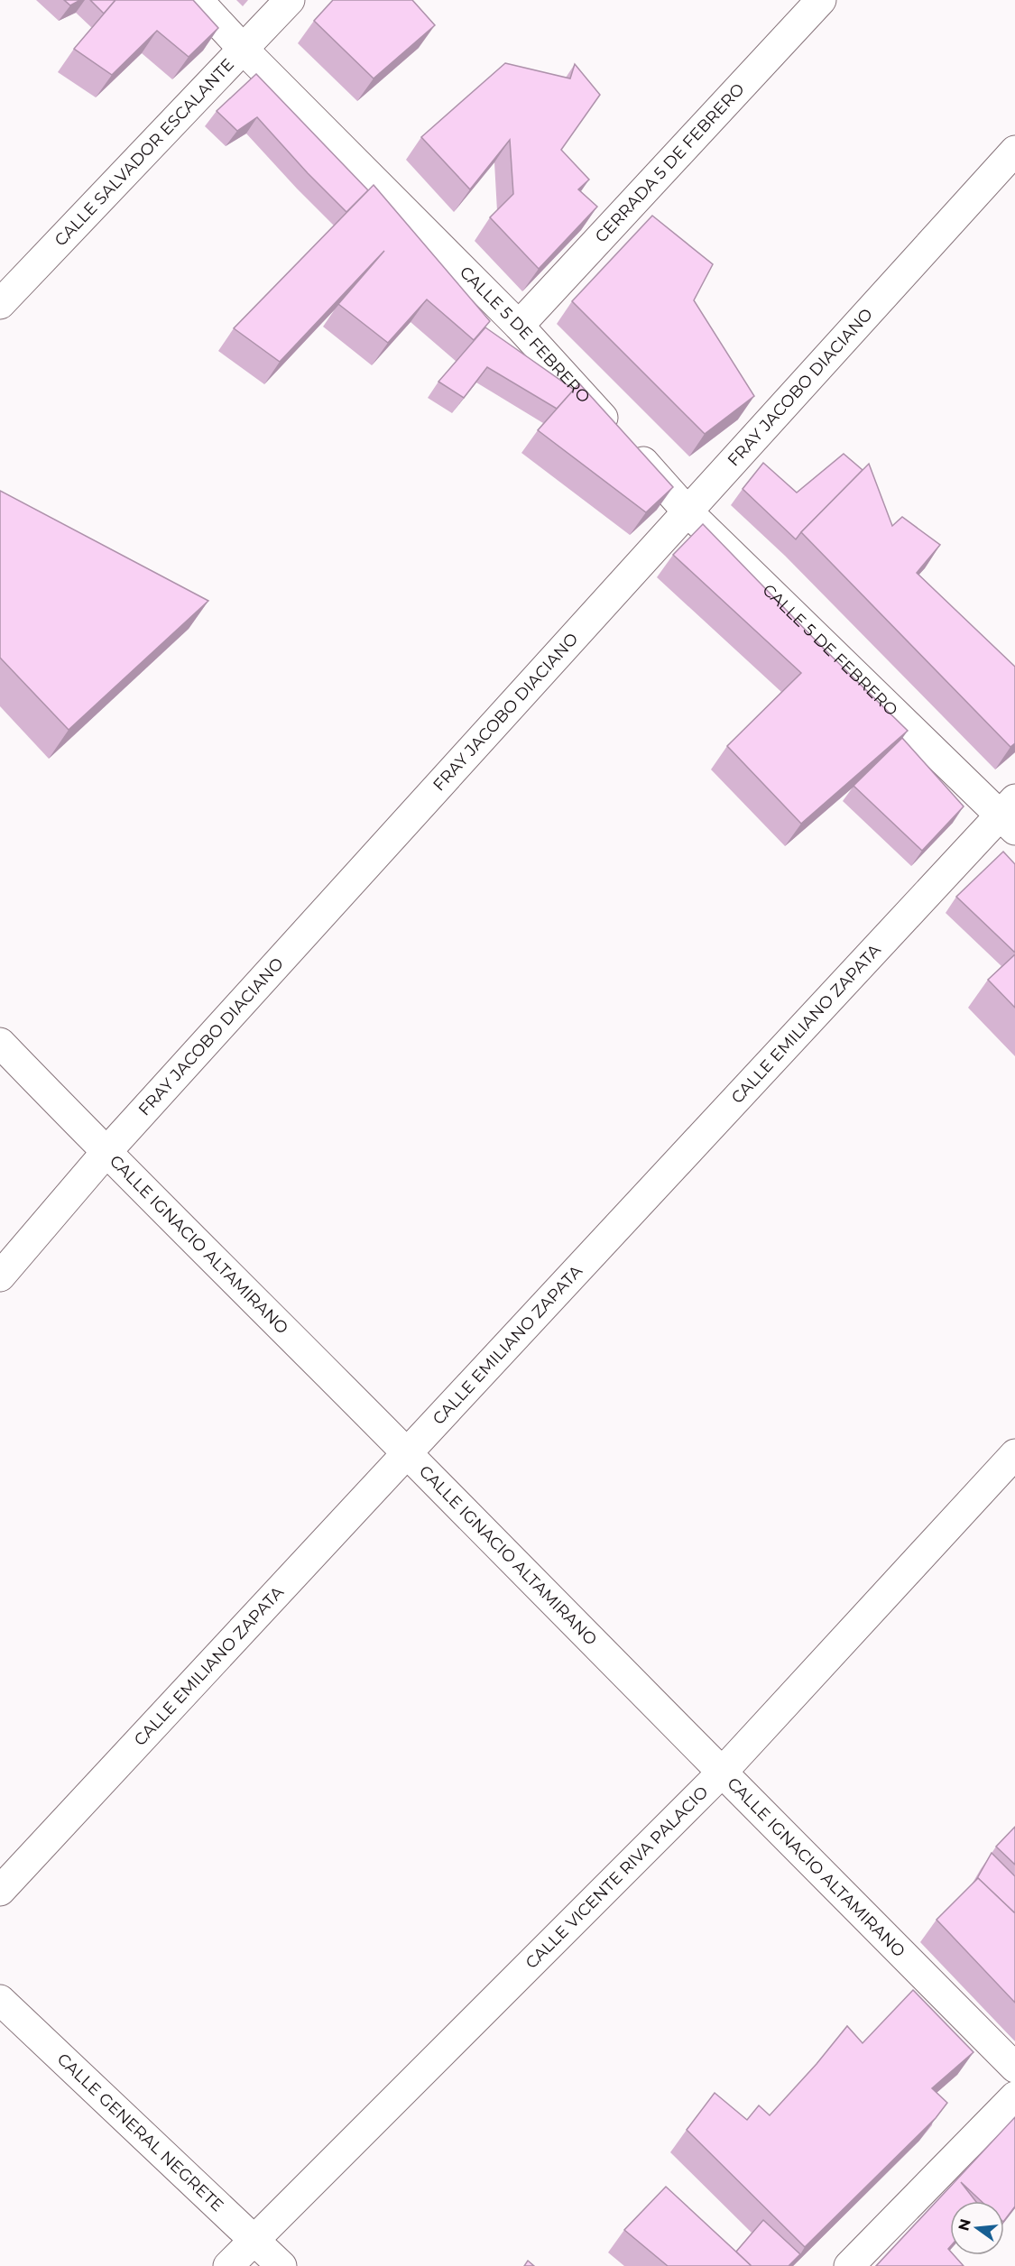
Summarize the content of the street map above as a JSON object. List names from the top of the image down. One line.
{"streets":{"street":["CALLE SALVADOR ESCALANTE","CERRADA 5 DE FEBRERO","CALLE 5 DE FEBRERO","FRAY JACOBO DIACIANO","CALLE EMILIANO ZAPATA","CALLE IGNACIO ALTAMIRANO","CALLE VICENTE RIVA PALACIO","CALLE GENERAL NEGRETE"]},"crossings":[["CALLE SALVADOR ESCALANTE","CALLE 5 DE FEBRERO"],["CERRADA 5 DE FEBRERO","CALLE 5 DE FEBRERO"],["CALLE 5 DE FEBRERO","FRAY JACOBO DIACIANO"],["CALLE 5 DE FEBRERO","CALLE EMILIANO ZAPATA"],["FRAY JACOBO DIACIANO","CALLE IGNACIO ALTAMIRANO"],["CALLE EMILIANO ZAPATA","CALLE IGNACIO ALTAMIRANO"],["CALLE IGNACIO ALTAMIRANO","CALLE VICENTE RIVA PALACIO"],["CALLE VICENTE RIVA PALACIO","CALLE GENERAL NEGRETE"]],"north":"left"}
